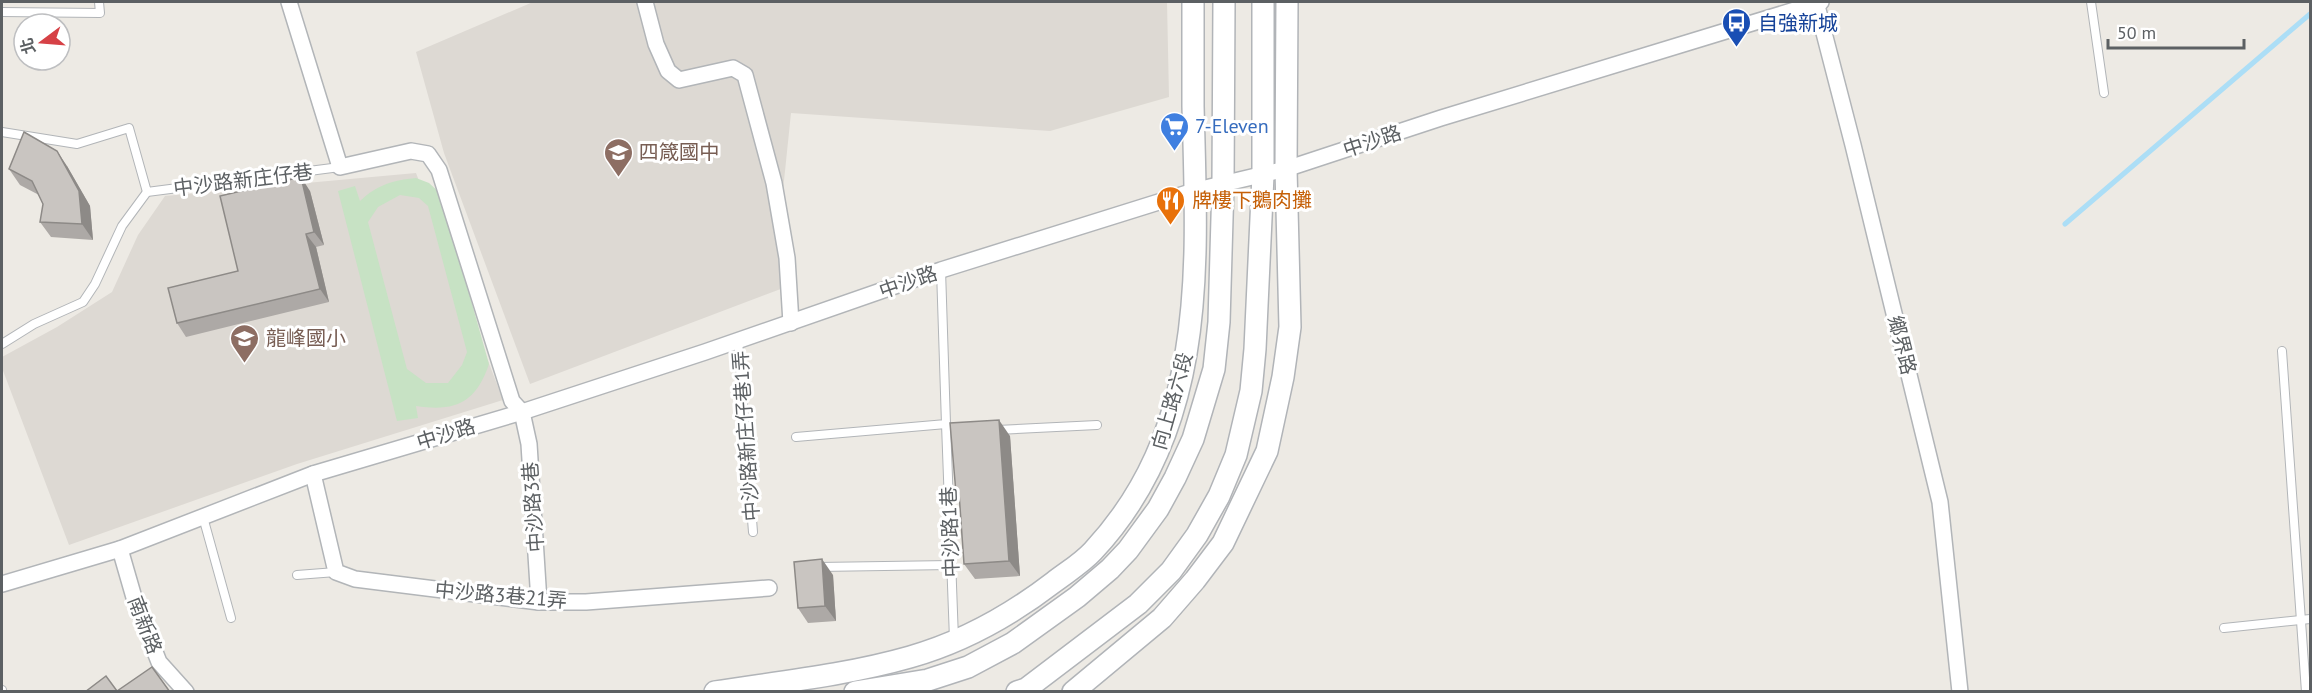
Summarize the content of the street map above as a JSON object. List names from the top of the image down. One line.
{"streets":{"main road":["向上路六段"],"street":["中沙路","鄉界路","中沙路3巷","中沙路3巷21弄","南新路"],"lane":["中沙路新庄仔巷","中沙路新庄仔巷1弄","中沙路1巷"]},"crossings":[["中沙路","鄉界路"],["中沙路","向上路六段"],["中沙路","中沙路新庄仔巷1弄"],["中沙路","中沙路3巷"],["中沙路","中沙路1巷"],["中沙路","南新路"],["中沙路新庄仔巷","中沙路3巷"],["向上路六段","中沙路1巷"],["中沙路3巷","中沙路3巷21弄"]],"places":{"bus stop":["自強新城"],"supermarket":["7-Eleven"],"school or university":["四箴國中","龍峰國小"],"restaurant":["牌樓下鵝肉攤"]},"scale_bar":"50 m","north":"left"}
